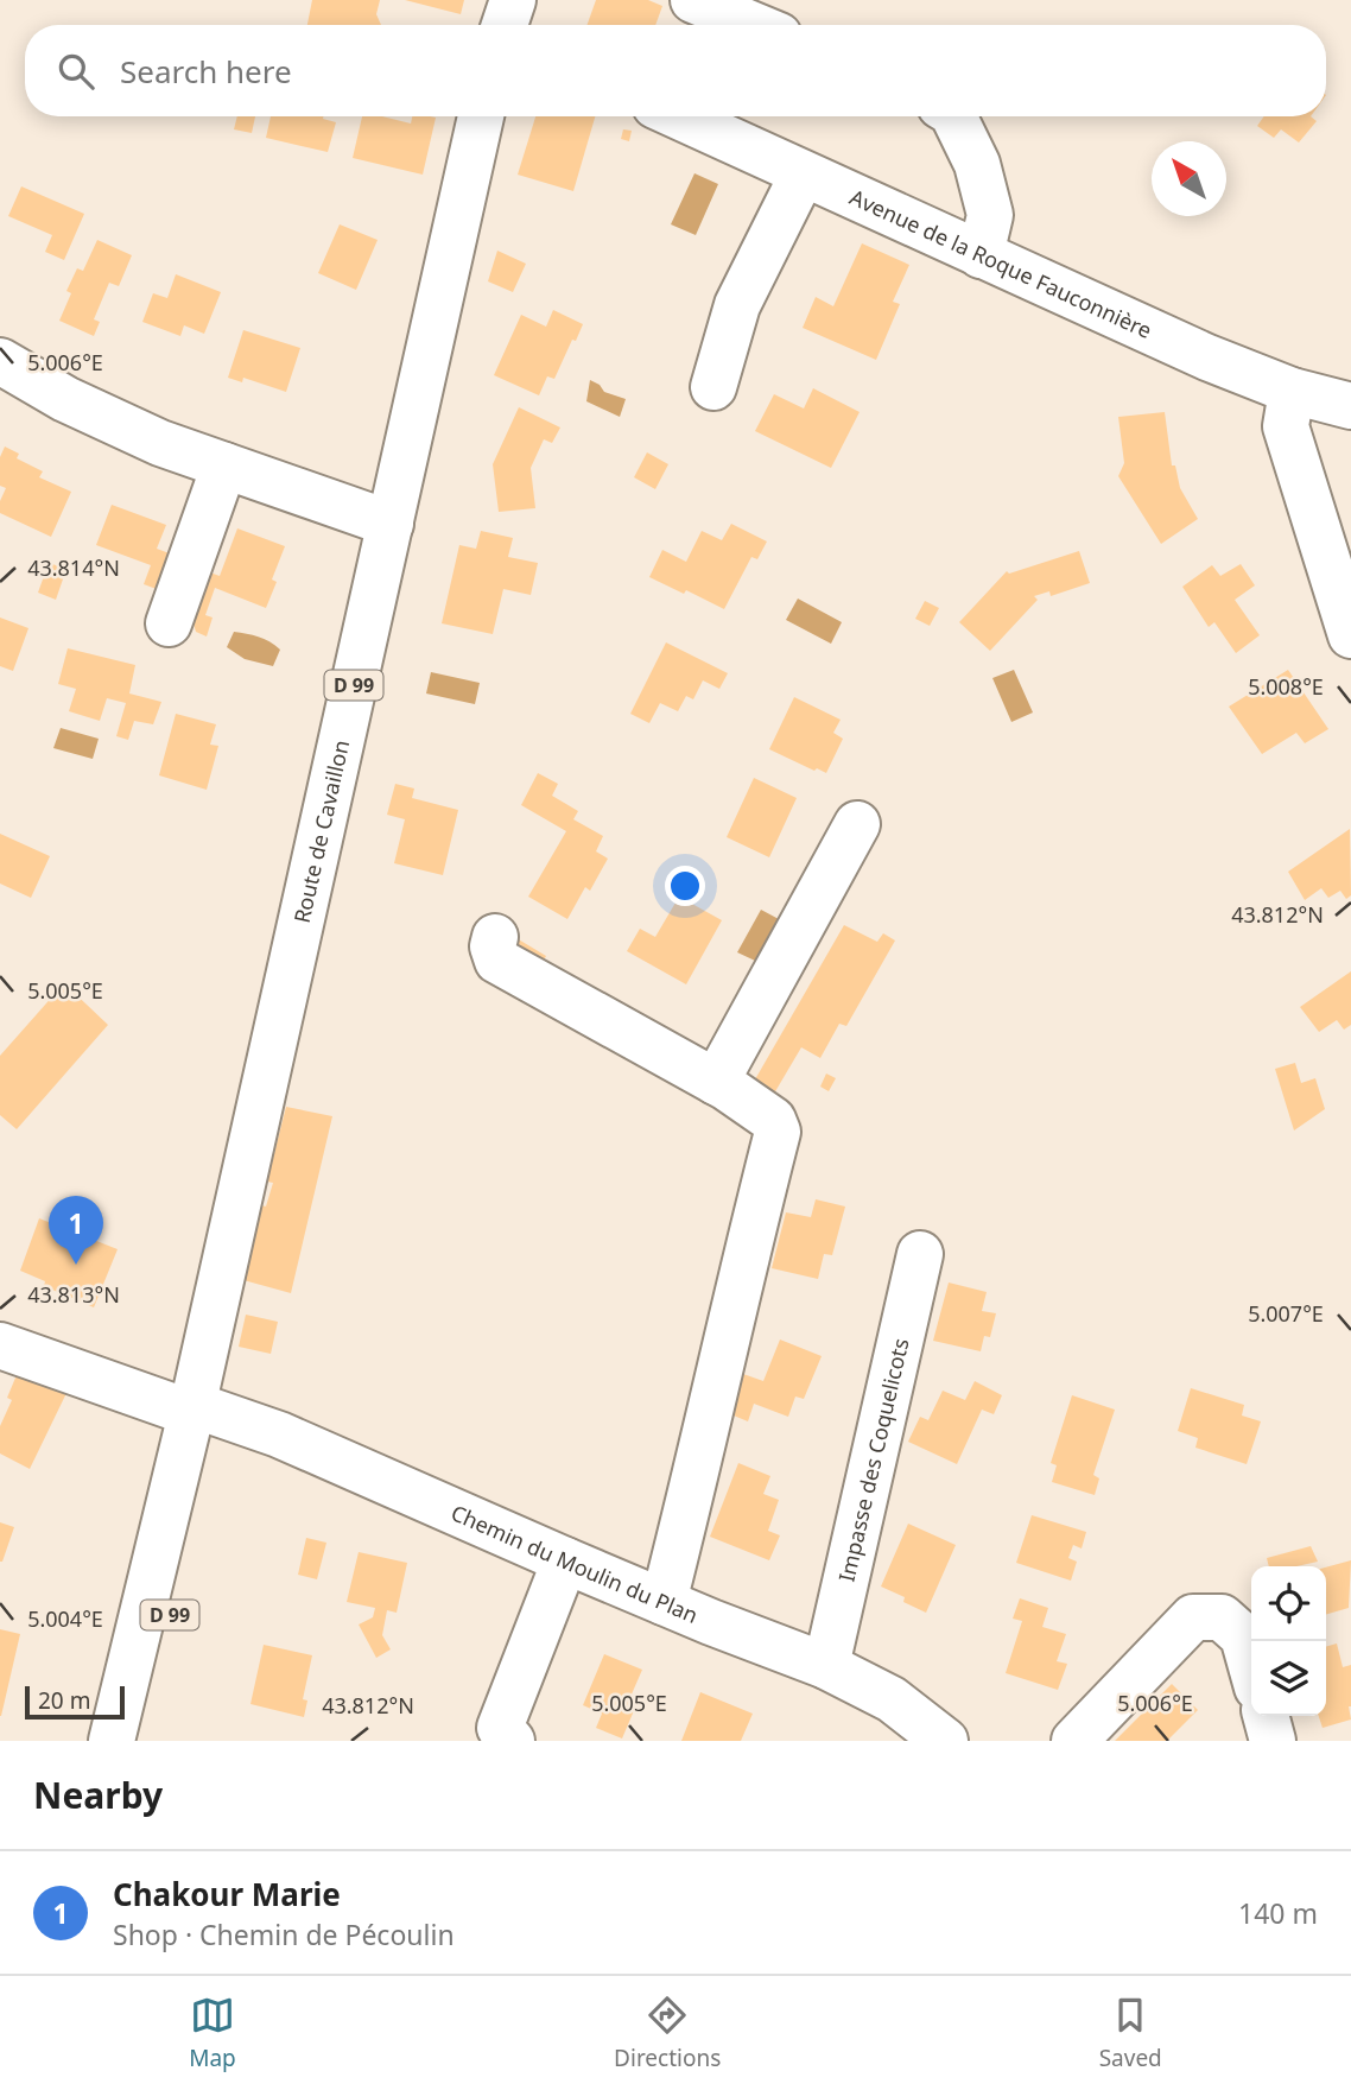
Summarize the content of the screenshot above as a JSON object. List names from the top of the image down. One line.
{"streets":{"street":["Avenue de la Roque Fauconnière","D 99","Route de Cavaillon","Impasse des Coquelicots","Chemin du Moulin du Plan"]},"crossings":[["Route de Cavaillon","Chemin du Moulin du Plan"],["Impasse des Coquelicots","Chemin du Moulin du Plan"]],"scale_bar":"20 m","north":"top left","page":{"search":"Search here","pins":"1","scale":"20 m","heading":"Nearby","list":[{"mark":"1","name":"Chakour Marie","note":"Shop · Chemin de Pécoulin","value":"140 m"}],"nav":["Map","Directions","Saved"]},"coordinates":["5.006°E","43.814°N","5.008°E","43.812°N","5.005°E","43.813°N","5.007°E","5.004°E"]}
